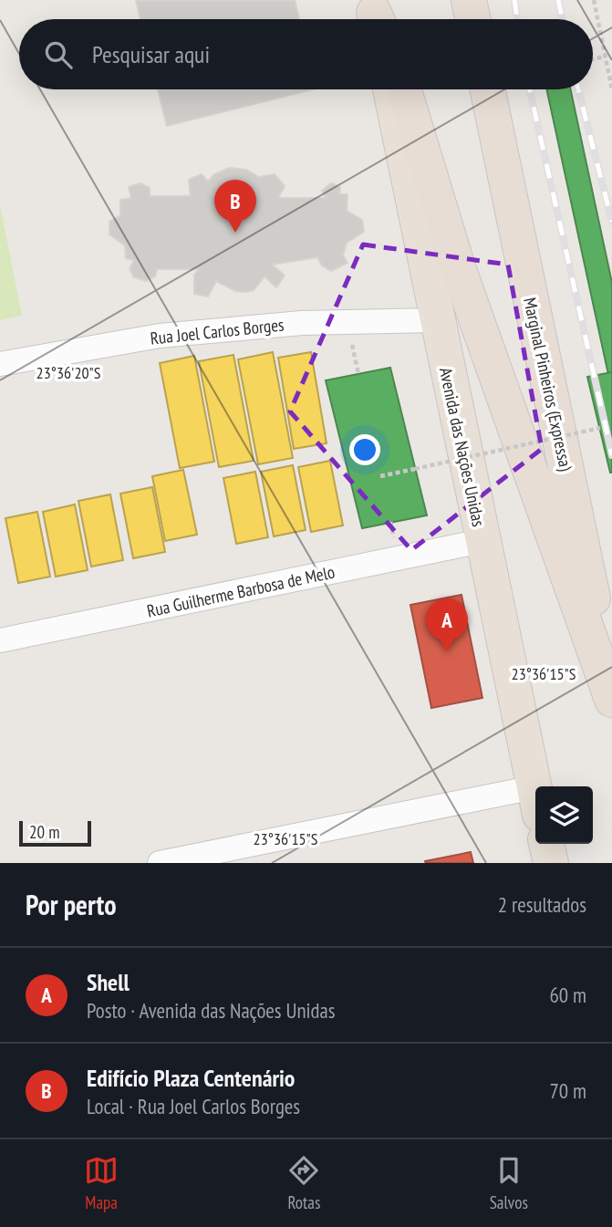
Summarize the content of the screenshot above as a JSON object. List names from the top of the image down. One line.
{"streets":{"highway":["Marginal Pinheiros (Expressa)","Avenida das Nações Unidas"],"street":["Rua Joel Carlos Borges","Rua Guilherme Barbosa de Melo"]},"crossings":[["Rua Joel Carlos Borges","Avenida das Nações Unidas"],["Avenida das Nações Unidas","Rua Guilherme Barbosa de Melo"]],"scale_bar":"20 m","page":{"search":"Pesquisar aqui","pins":["B","A"],"scale":"20 m","heading":["Por perto","2 resultados"],"list":[{"mark":"A","name":"Shell","note":"Posto · Avenida das Nações Unidas","value":"60 m"},{"mark":"B","name":"Edifício Plaza Centenário","note":"Local · Rua Joel Carlos Borges","value":"70 m"}],"nav":["Mapa","Rotas","Salvos"]},"coordinates":["23°36'20\"S","23°36'15\"S"]}
